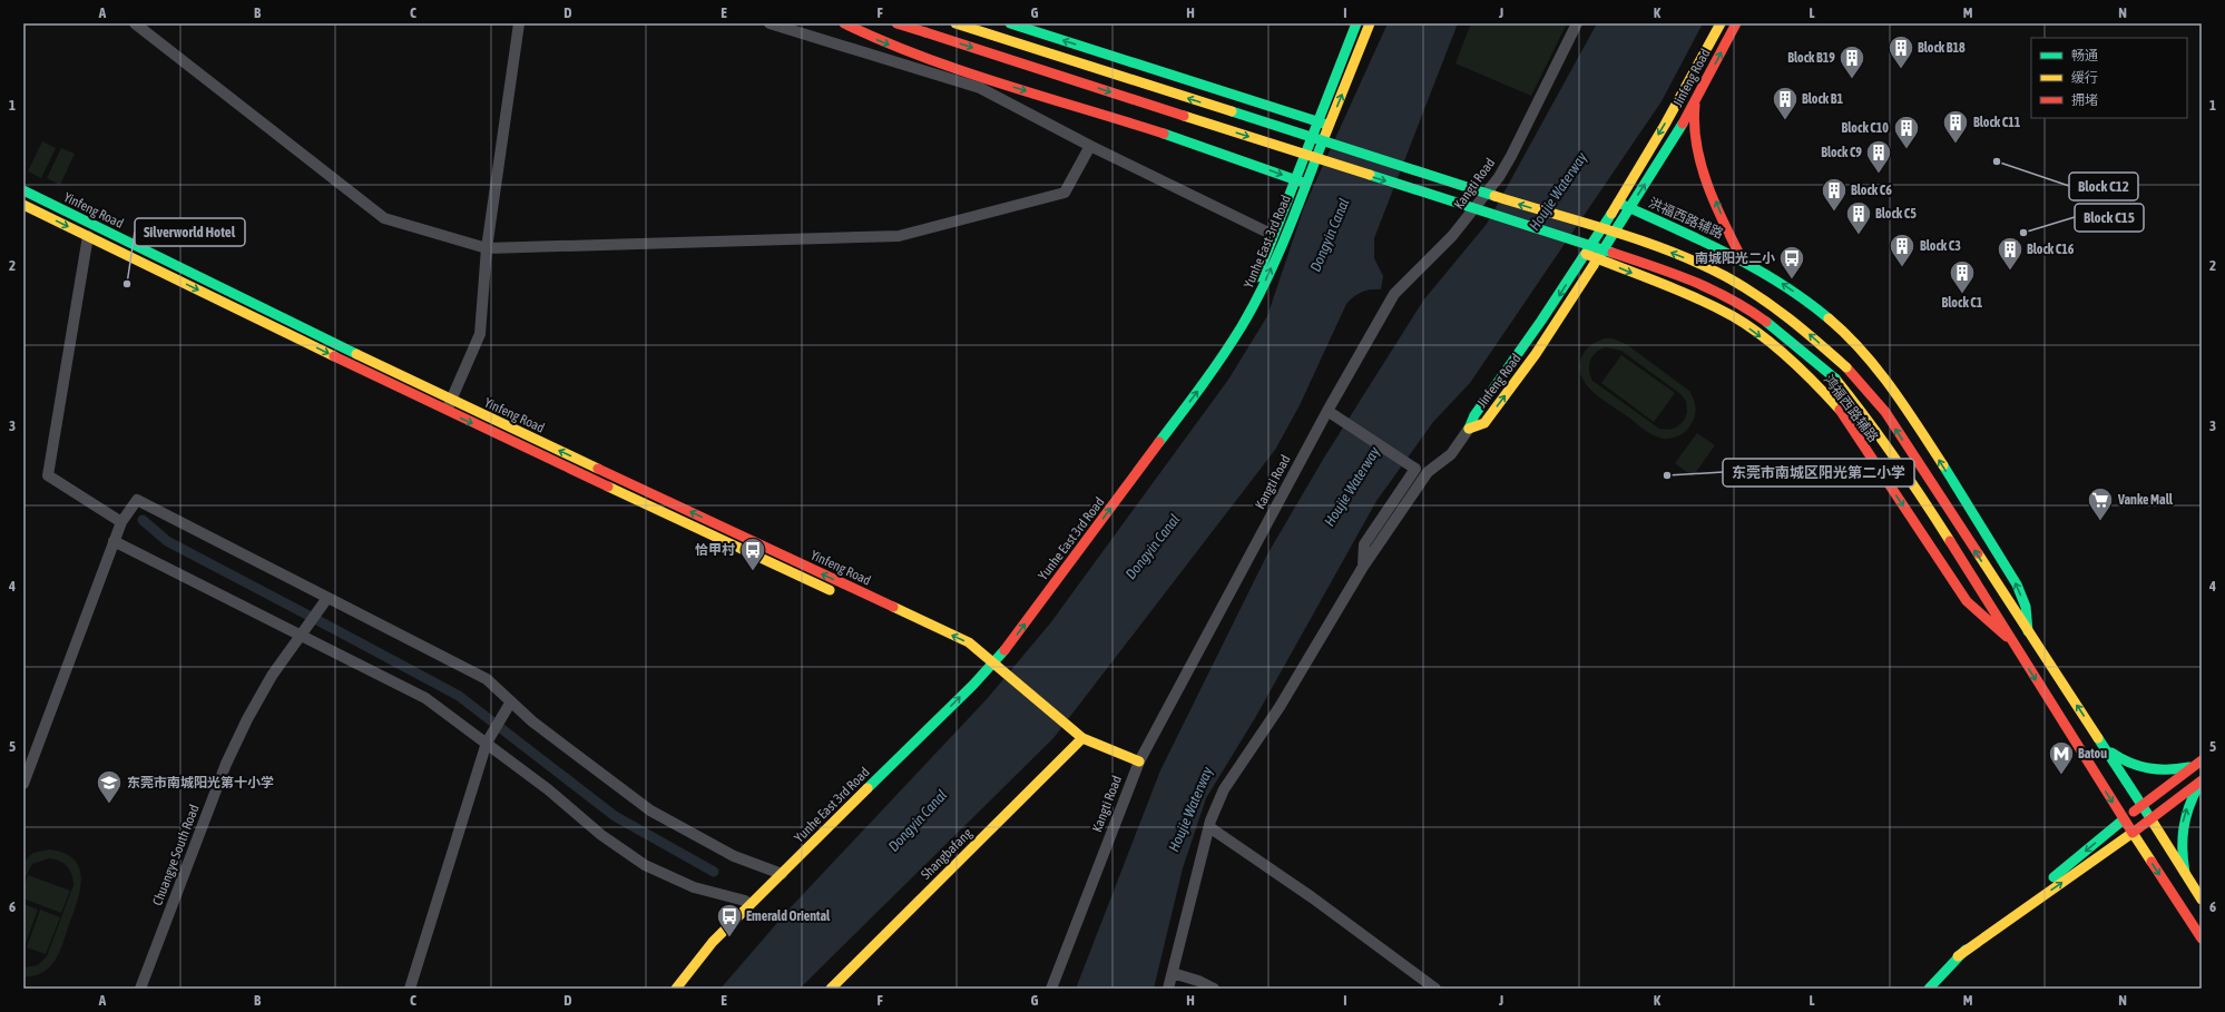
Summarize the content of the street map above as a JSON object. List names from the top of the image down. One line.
{"streets":{"street":["Jinfeng Road","Kangti Road","Yinfeng Road","洪福西路辅路","Yunhe East 3rd Road","鸿福西路辅路","Shangbafang","Chuangye South Road"]},"crossings":[["Jinfeng Road","洪福西路辅路"],["Jinfeng Road","鸿福西路辅路"],["Yinfeng Road","Yunhe East 3rd Road"]],"water":["Houjie Waterway","Dongyin Canal"],"places":{"building":["Block B18","Block B19","Block B1","Block C11","Block C10","Block C9","Block C6","Block C5","Block C3","Block C16","Block C1"],"other":["Block C12","Block C15","Silverworld Hotel","东莞市南城区阳光第二小学"],"bus stop":["南城阳光二小","恰甲村","Emerald Oriental"],"supermarket":["Vanke Mall"],"metro station":["Batou"],"school or university":["东莞市南城阳光第十小学"]},"legend":["畅通","缓行","拥堵"],"grid":{"columns":["A","B","C","D","E","F","G","H","I","J","K","L","M","N"],"rows":["1","2","3","4","5","6"]}}
